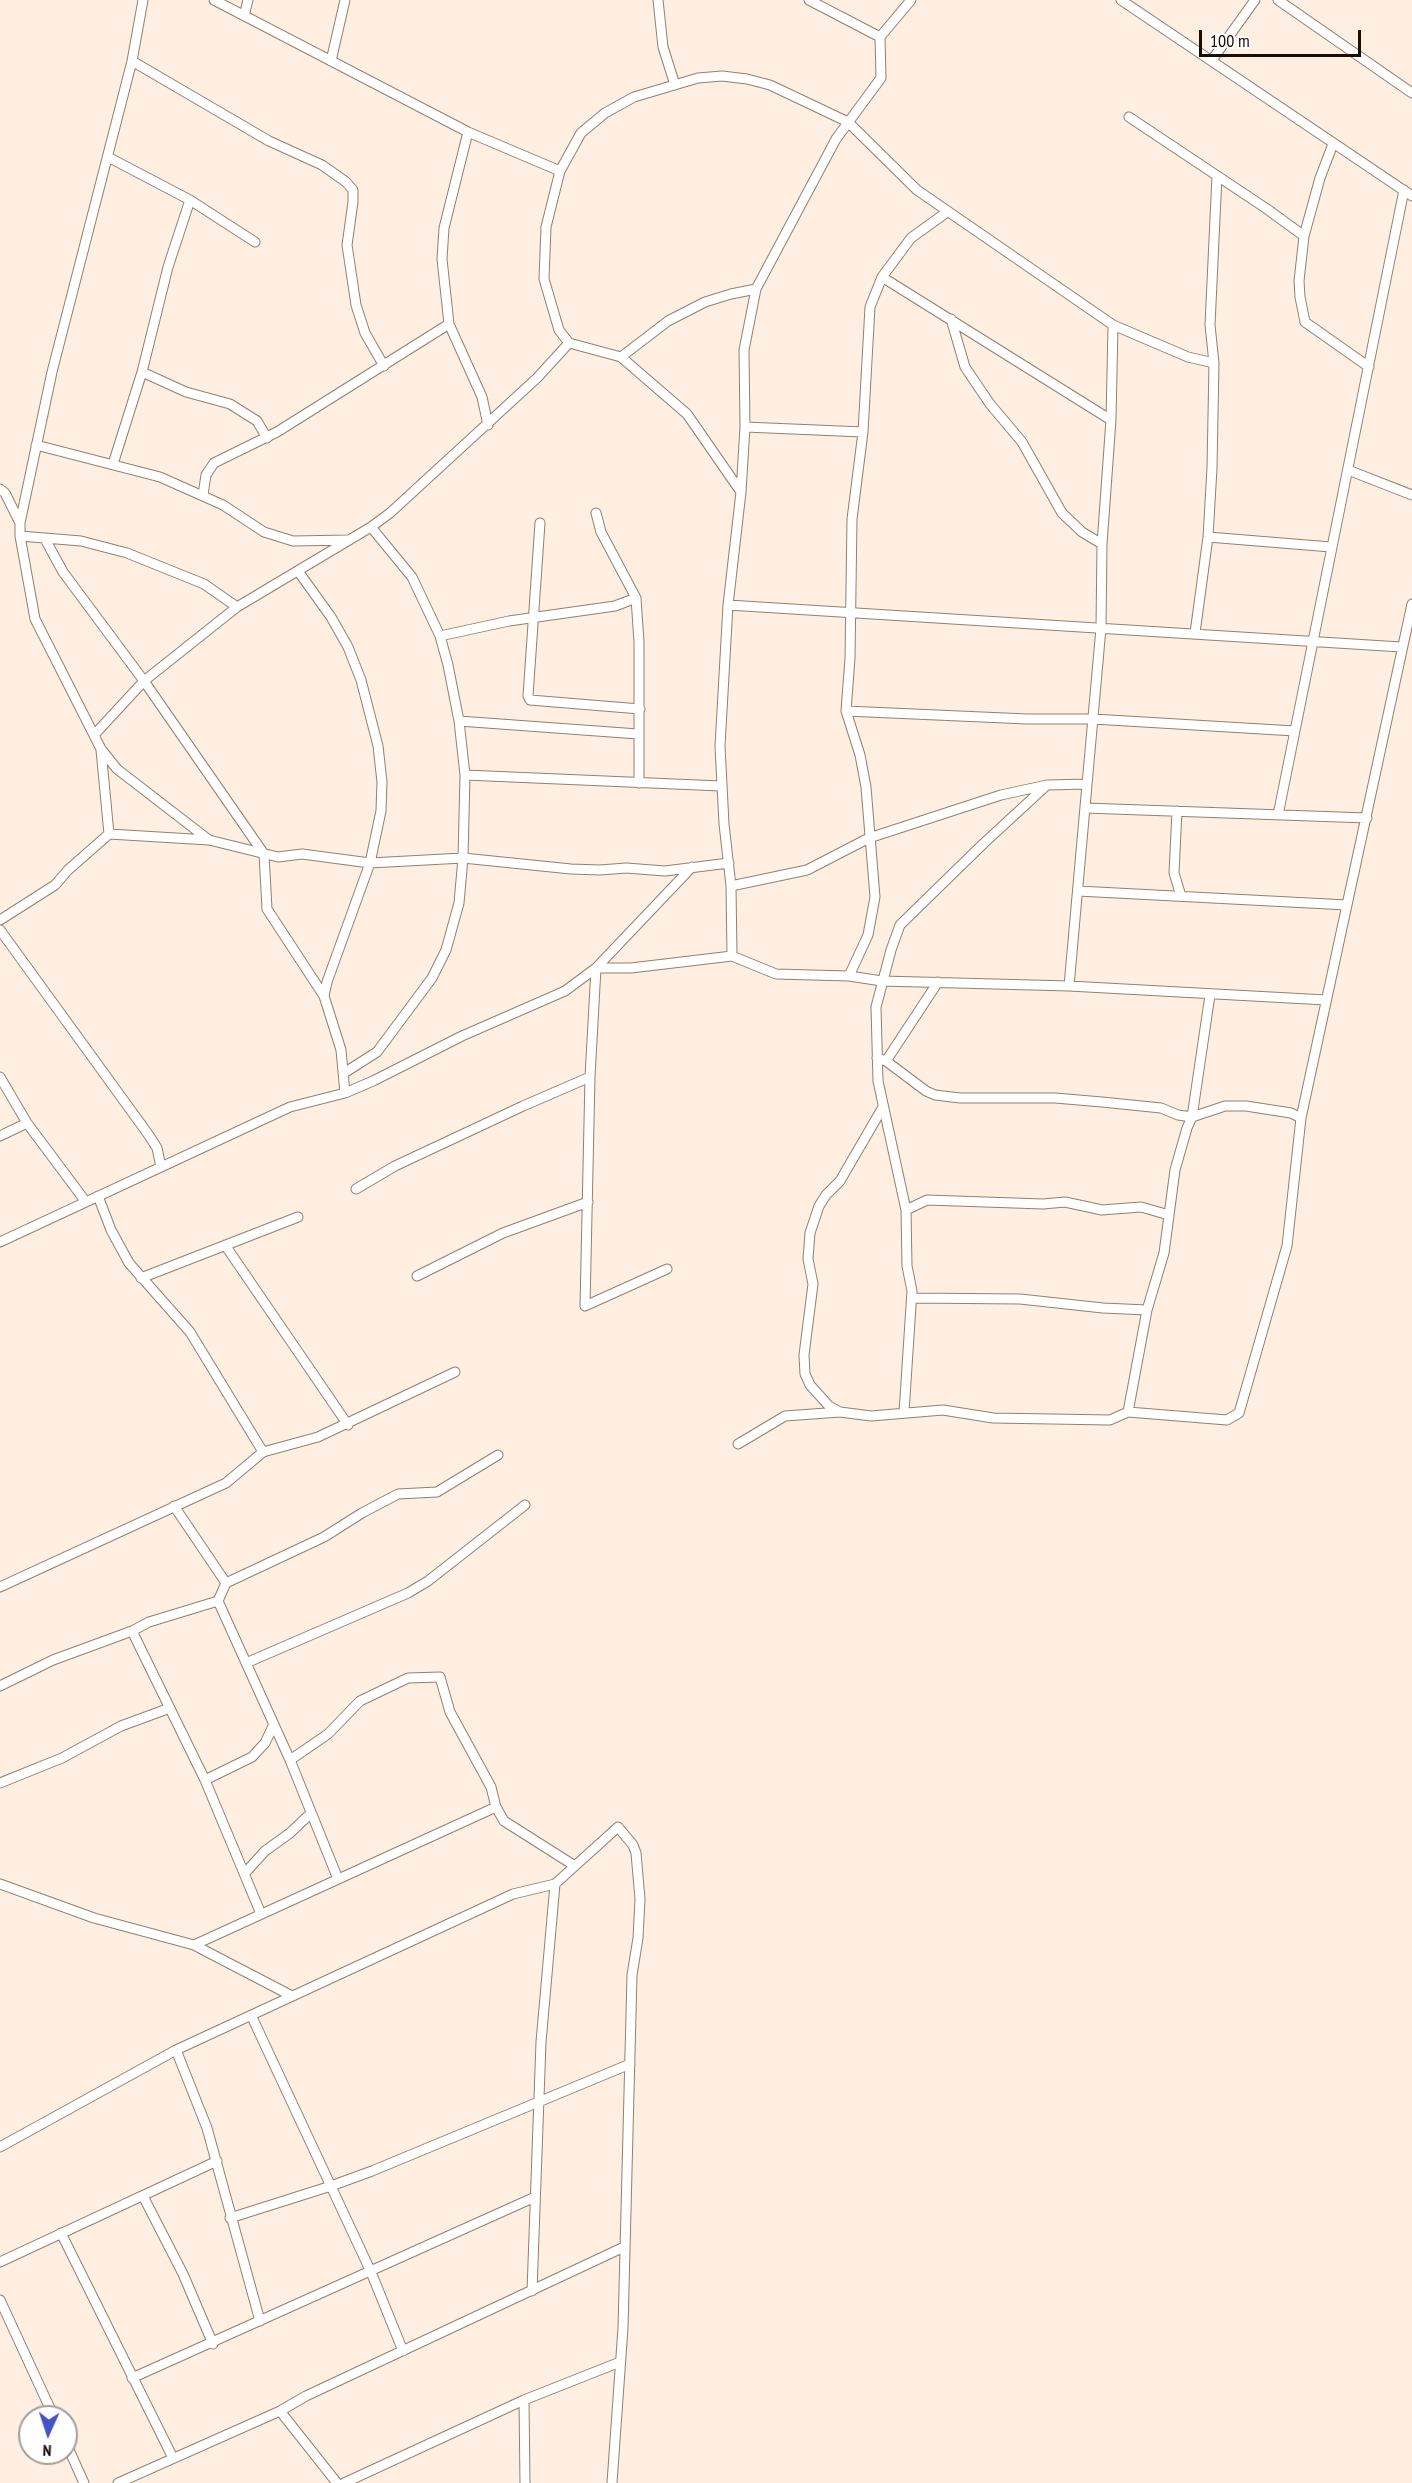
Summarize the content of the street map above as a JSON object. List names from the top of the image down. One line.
{"scale_bar":"100 m","north":"bottom"}
